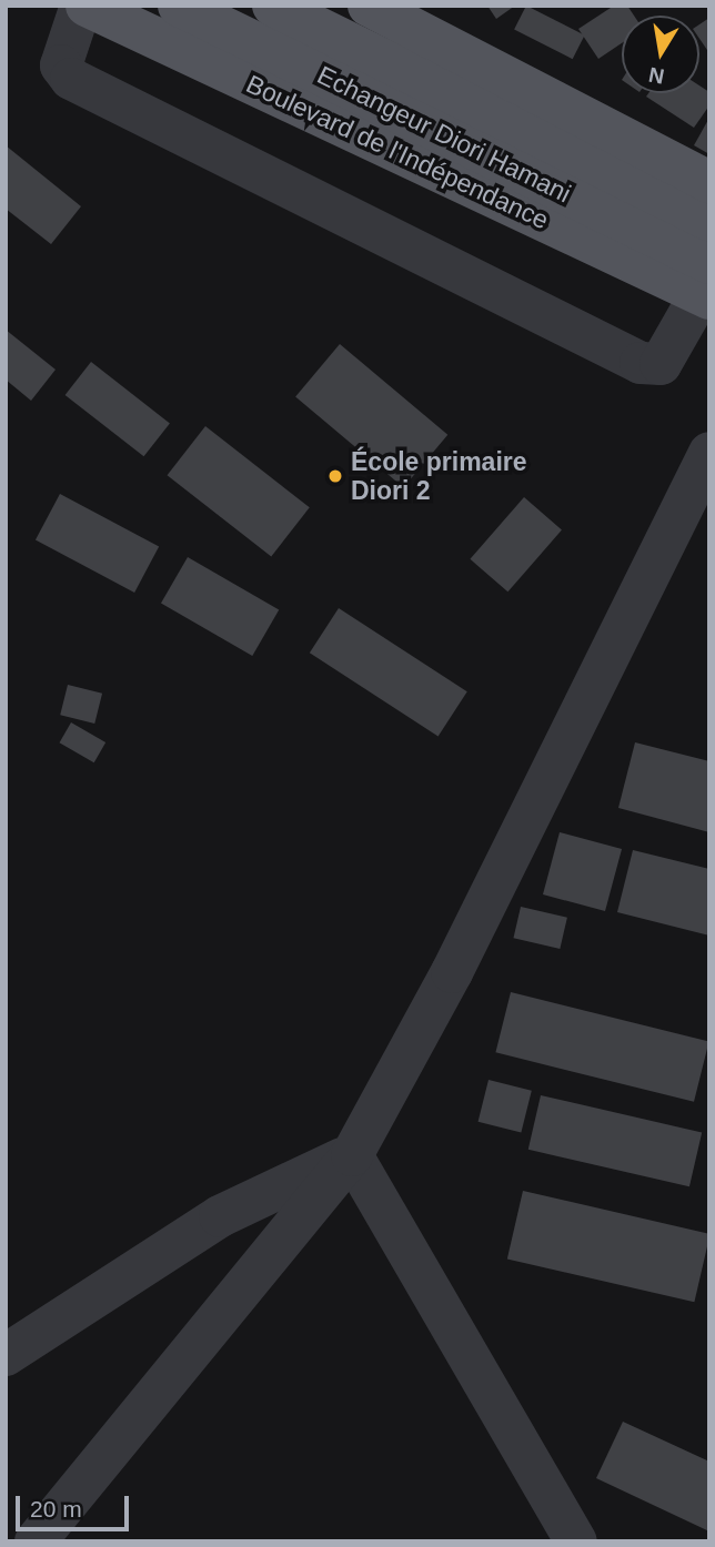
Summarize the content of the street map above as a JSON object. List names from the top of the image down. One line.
{"streets":{"main road":["Echangeur Diori Hamani","Boulevard de l'Indépendance"]},"crossings":[["Echangeur Diori Hamani","Boulevard de l'Indépendance"]],"places":["École primaire Diori 2"],"scale_bar":"20 m","north":"bottom"}
